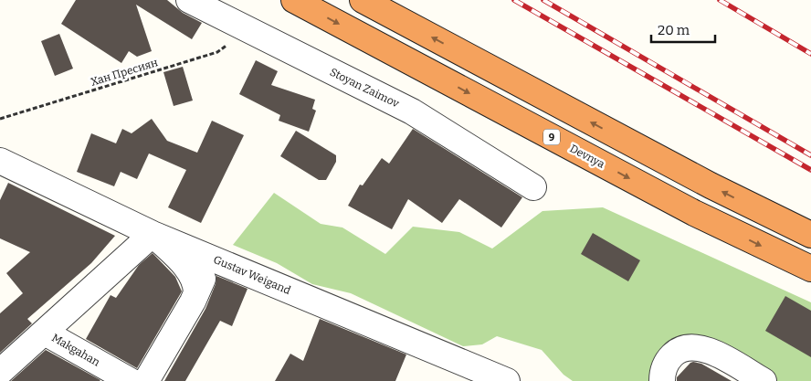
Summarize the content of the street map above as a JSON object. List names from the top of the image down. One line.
{"streets":{"highway":["9","Devnya"],"street":["Stoyan Zaimov","Gustav Weigand","Makgahan"],"path":["Хан Пресиян"]},"crossings":[["Хан Пресиян","Stoyan Zaimov"]],"scale_bar":"20 m"}
